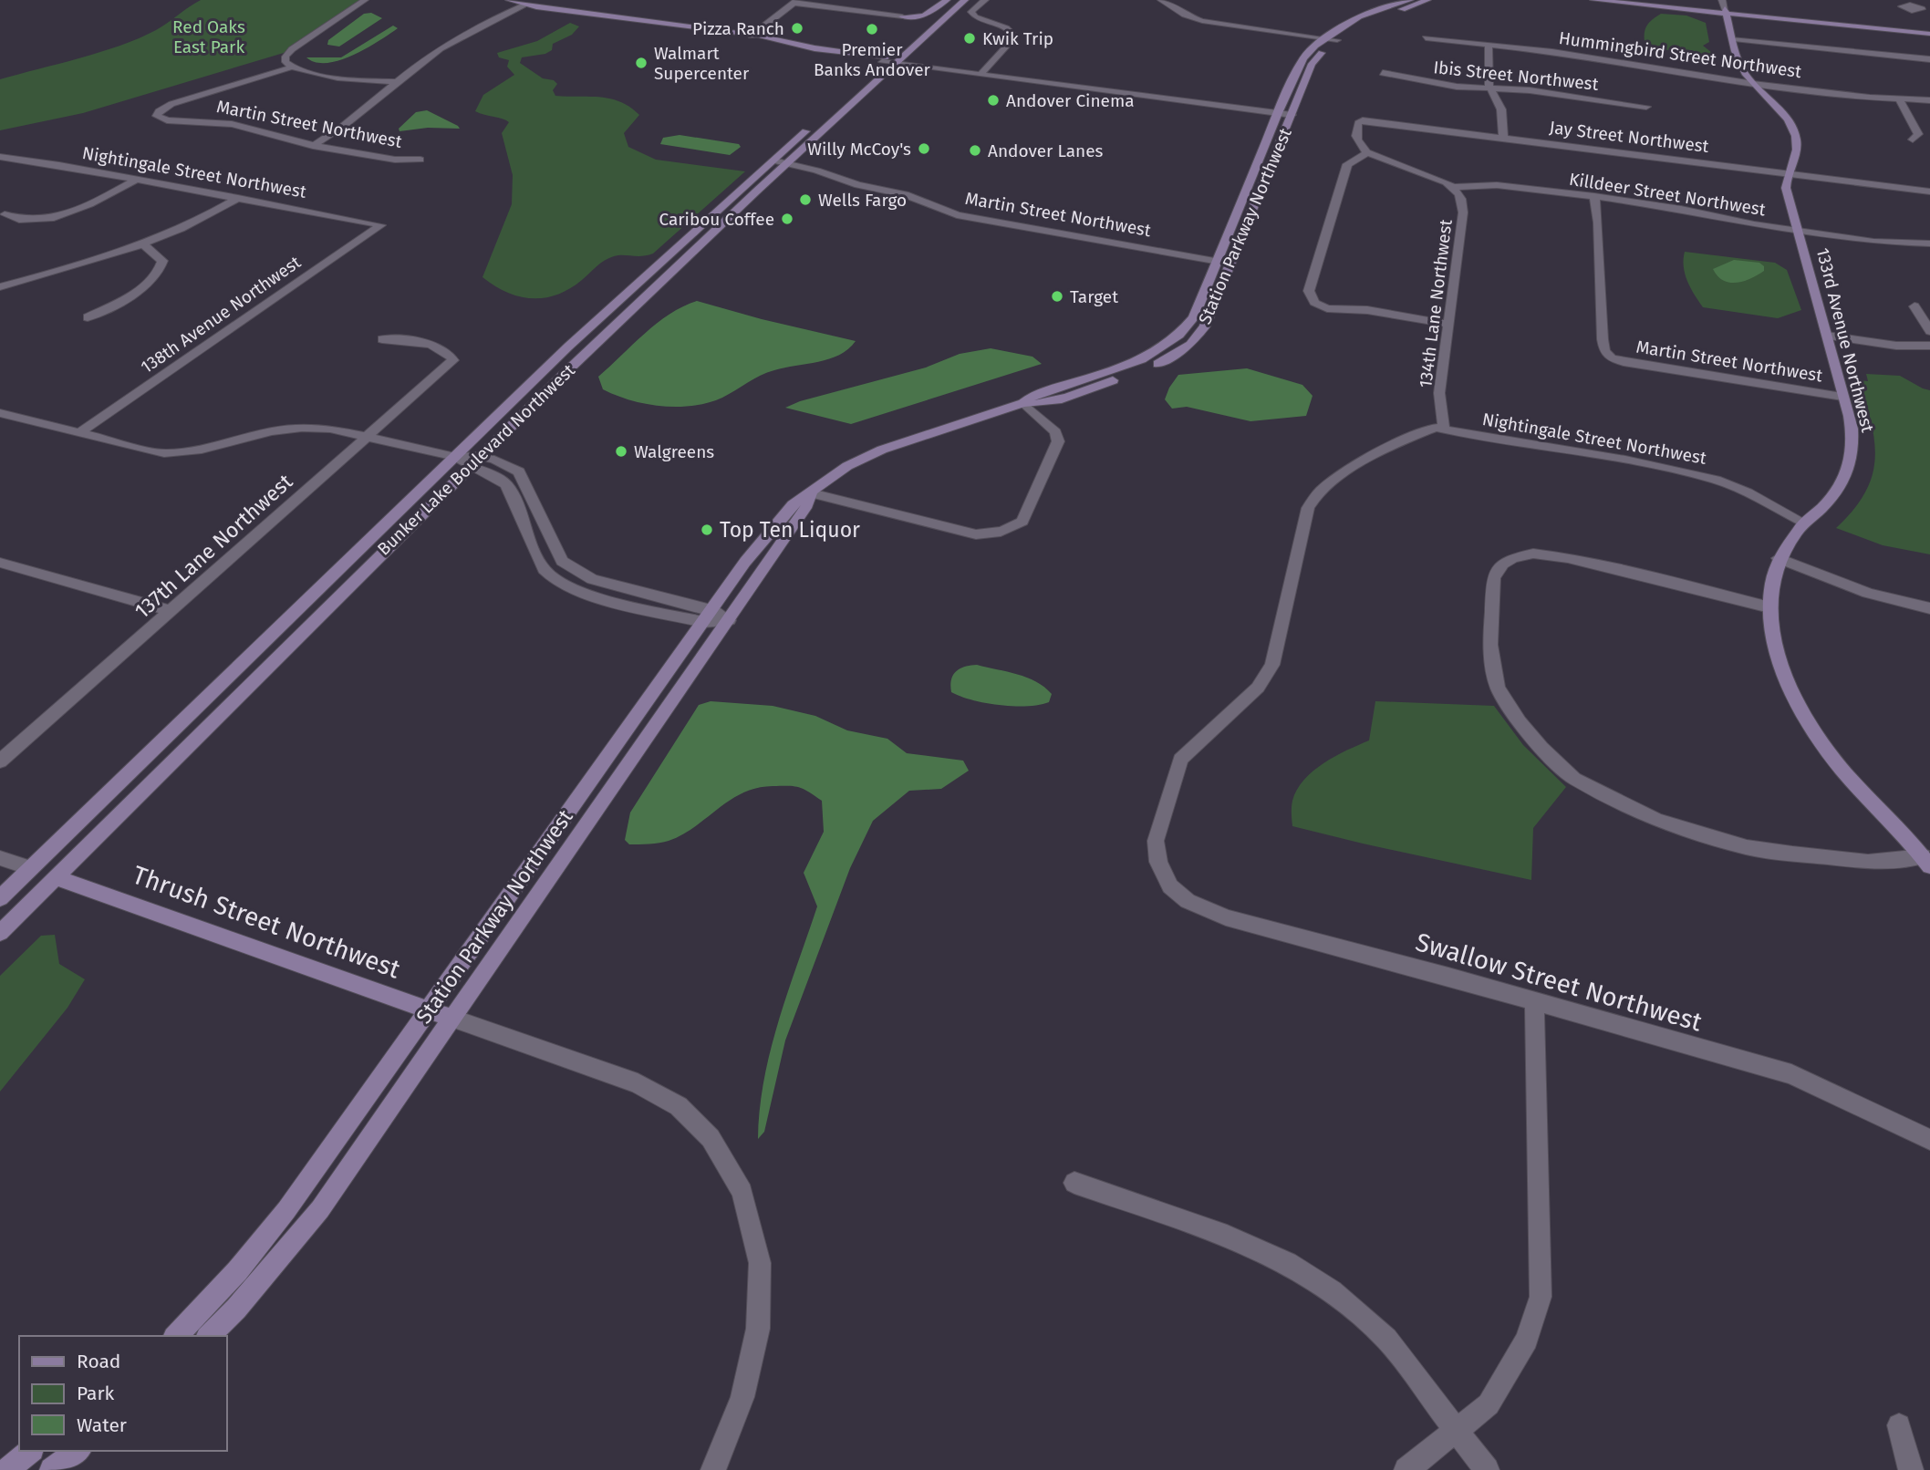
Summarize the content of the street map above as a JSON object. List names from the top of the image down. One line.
{"streets":{"street":["Hummingbird Street Northwest","Ibis Street Northwest","Martin Street Northwest","Jay Street Northwest","Nightingale Street Northwest","Killdeer Street Northwest","Station Parkway Northwest","134th Lane Northwest","138th Avenue Northwest","133rd Avenue Northwest","Bunker Lake Boulevard Northwest","137th Lane Northwest","Thrush Street Northwest","Swallow Street Northwest"]},"crossings":[["Hummingbird Street Northwest","133rd Avenue Northwest"],["Martin Street Northwest","Killdeer Street Northwest"],["Martin Street Northwest","Station Parkway Northwest"],["Martin Street Northwest","133rd Avenue Northwest"],["Martin Street Northwest","Bunker Lake Boulevard Northwest"],["Jay Street Northwest","Killdeer Street Northwest"],["Jay Street Northwest","133rd Avenue Northwest"],["Nightingale Street Northwest","134th Lane Northwest"],["Nightingale Street Northwest","138th Avenue Northwest"],["Nightingale Street Northwest","133rd Avenue Northwest"],["Nightingale Street Northwest","Swallow Street Northwest"],["Killdeer Street Northwest","134th Lane Northwest"],["Killdeer Street Northwest","133rd Avenue Northwest"],["Station Parkway Northwest","Thrush Street Northwest"],["134th Lane Northwest","Swallow Street Northwest"],["Bunker Lake Boulevard Northwest","Thrush Street Northwest"]],"parks":["Red Oaks East Park"],"places":["Pizza Ranch","Premier Banks Andover","Kwik Trip","Walmart Supercenter","Andover Cinema","Willy McCoy's","Andover Lanes","Wells Fargo","Caribou Coffee","Target","Walgreens","Top Ten Liquor"],"legend":["Road","Park","Water"]}
